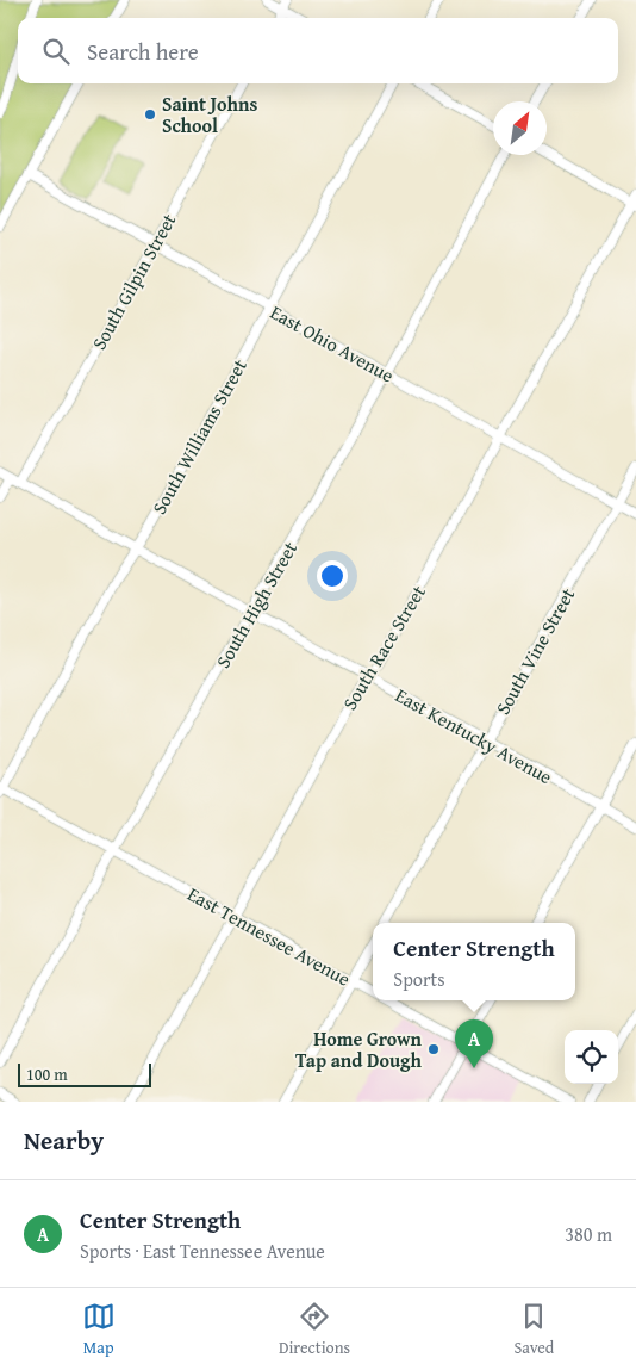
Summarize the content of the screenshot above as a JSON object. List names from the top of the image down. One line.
{"streets":{"street":["South Gilpin Street","East Ohio Avenue","South Williams Street","South High Street","South Race Street","South Vine Street","East Kentucky Avenue","East Tennessee Avenue"]},"crossings":[["South Gilpin Street","East Ohio Avenue"],["South Gilpin Street","East Kentucky Avenue"],["East Ohio Avenue","South Williams Street"],["East Ohio Avenue","South High Street"],["East Ohio Avenue","South Race Street"],["East Ohio Avenue","South Vine Street"],["South Williams Street","East Kentucky Avenue"],["South Williams Street","East Tennessee Avenue"],["South High Street","East Kentucky Avenue"],["South High Street","East Tennessee Avenue"],["South Race Street","East Kentucky Avenue"],["South Race Street","East Tennessee Avenue"],["South Vine Street","East Kentucky Avenue"]],"places":["Saint Johns School","Home Grown Tap and Dough"],"scale_bar":"100 m","north":"top right","page":{"search":"Search here","popup":["Center Strength","Sports"],"pins":"A","scale":"100 m","heading":"Nearby","list":[{"mark":"A","name":"Center Strength","note":"Sports · East Tennessee Avenue","value":"380 m"}],"nav":["Map","Directions","Saved"]}}
